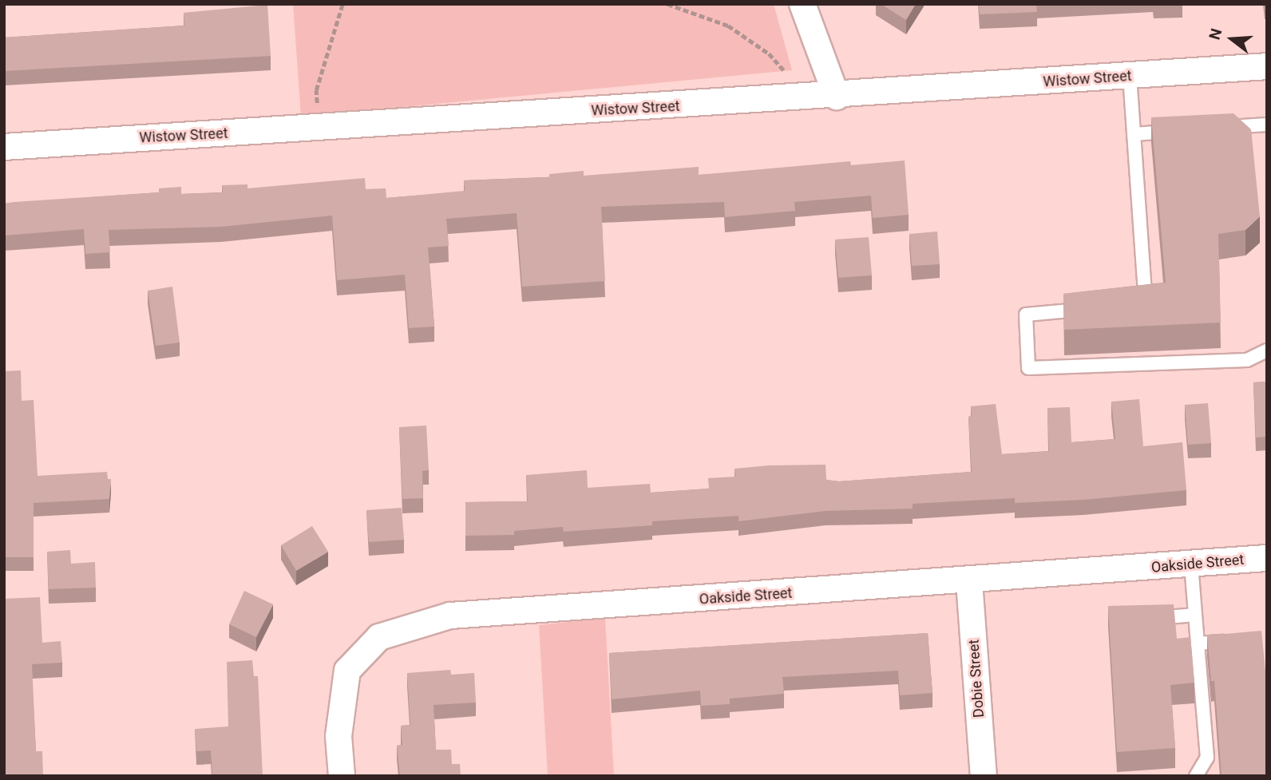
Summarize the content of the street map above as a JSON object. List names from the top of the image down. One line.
{"streets":{"street":["Wistow Street","Oakside Street","Dobie Street"]},"crossings":[["Oakside Street","Dobie Street"]],"north":"left"}
